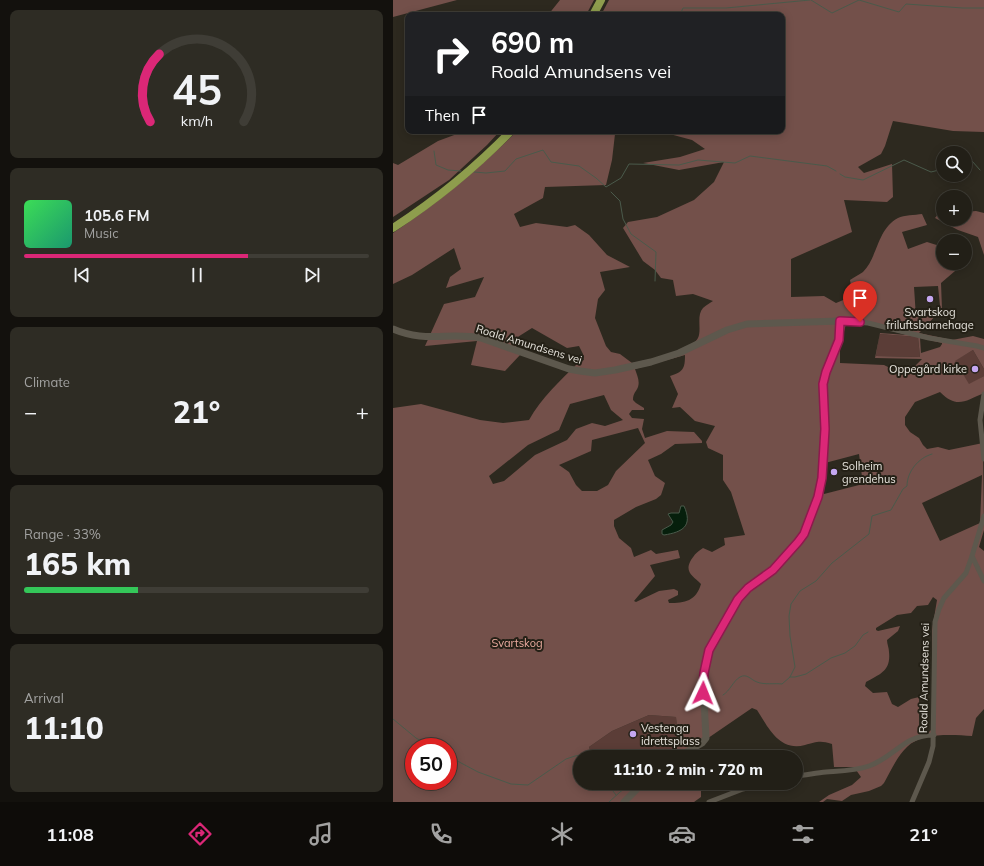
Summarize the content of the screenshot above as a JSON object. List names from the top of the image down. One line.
{"streets":{"main road":["Roald Amundsens vei"]},"parks":["Svartskog"],"places":["Svartskog friluftsbarnehage","Oppegård kirke","Solheim grendehus","Vestenga idrettsplass"],"page":{"turn":["690 m","Roald Amundsens vei"],"then":"Then","map_buttons":["+","−"],"song":["105.6 FM","Music"],"tile":["Climate",["Range · 33%","165 km"],["Arrival","11:10"]],"heat":["−","21°","+"],"limit":"50","trip":"11:10 · 2 min · 720 m","tabs":["11:08","21°"],"gauge":["45","km/h"]}}
